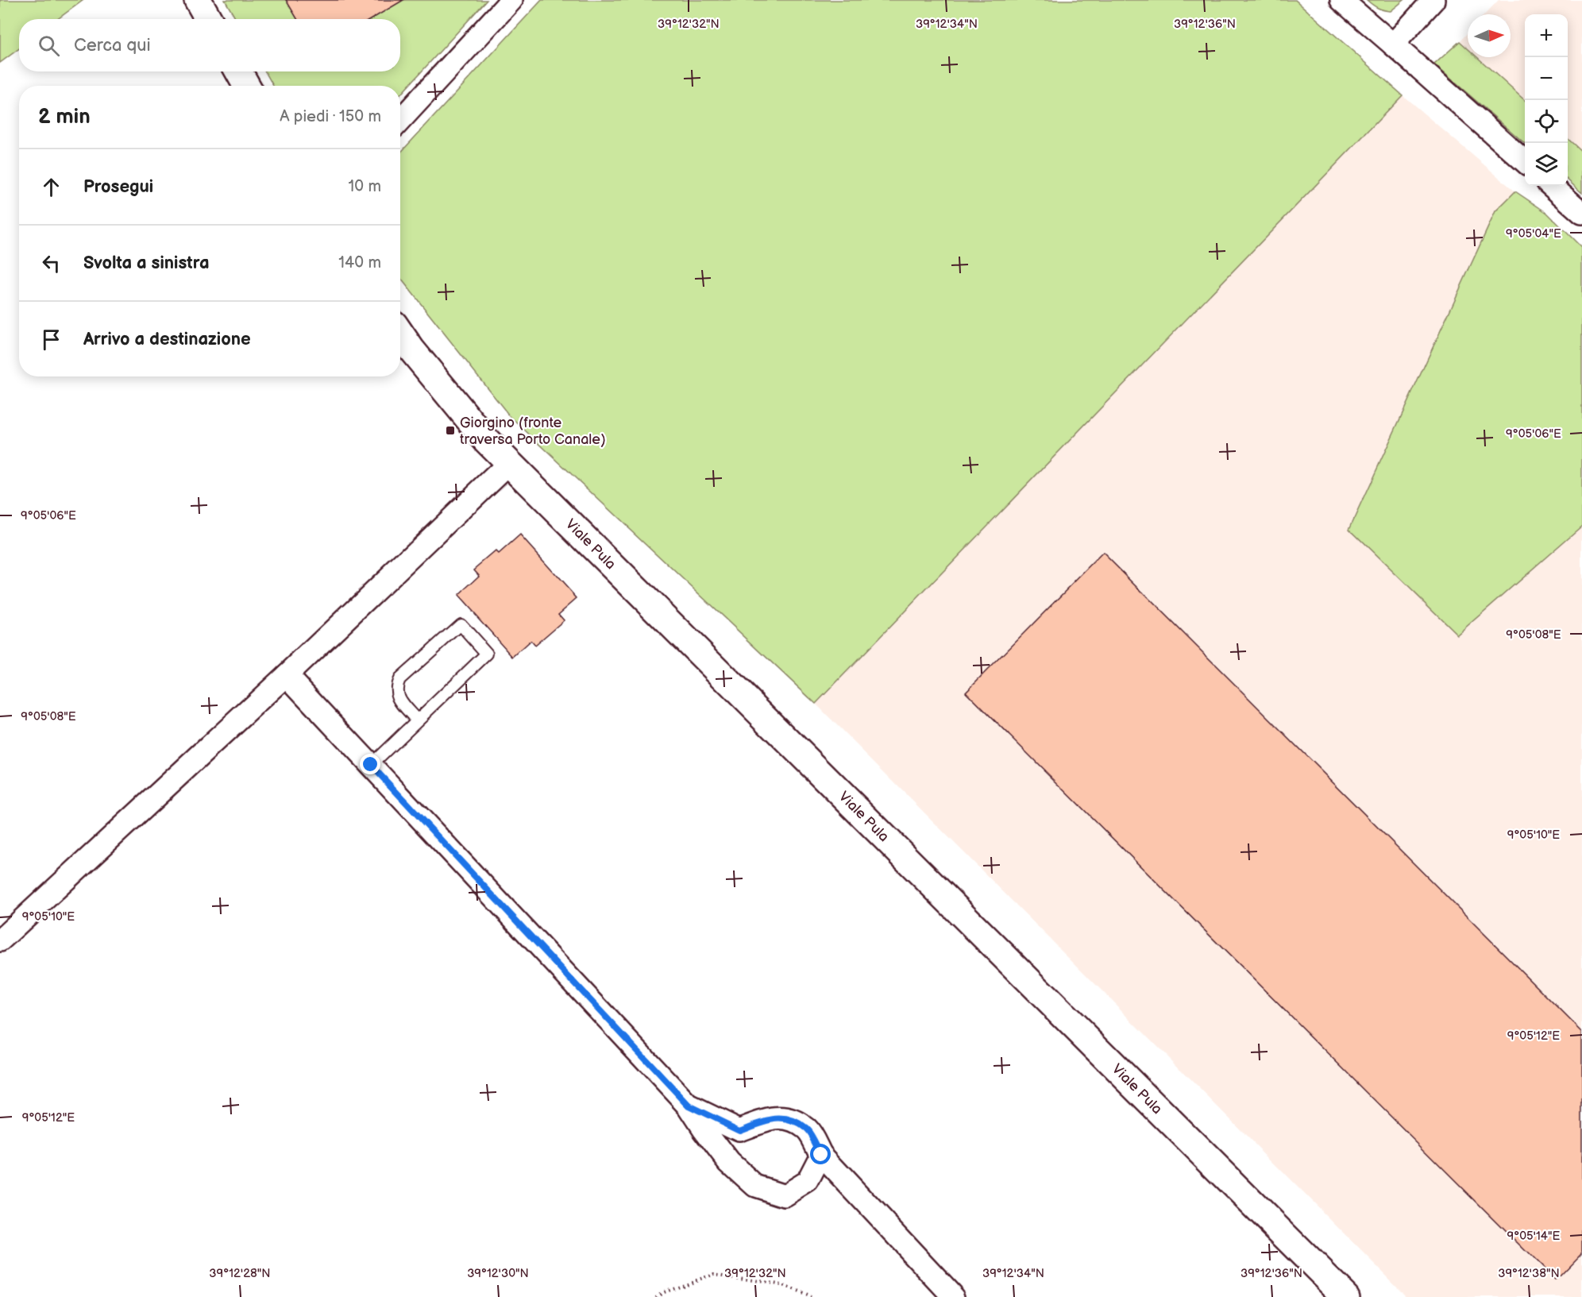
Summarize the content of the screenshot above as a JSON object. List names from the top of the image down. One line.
{"streets":{"street":["Viale Pula"]},"places":{"transit":["Giorgino (fronte traversa Porto Canale)"]},"north":"right","page":{"map_buttons":["+","−"],"search":"Cerca qui","heading":["2 min","A piedi · 150 m"],"list":[["Prosegui","10 m"],["Svolta a sinistra","140 m"],"Arrivo a destinazione"]},"coordinates":["39°12'32\"N","39°12'34\"N","39°12'36\"N","9°05'04\"E","9°05'06\"E","9°05'08\"E","9°05'10\"E","9°05'12\"E","9°05'14\"E","39°12'28\"N","39°12'30\"N","39°12'38\"N"]}
